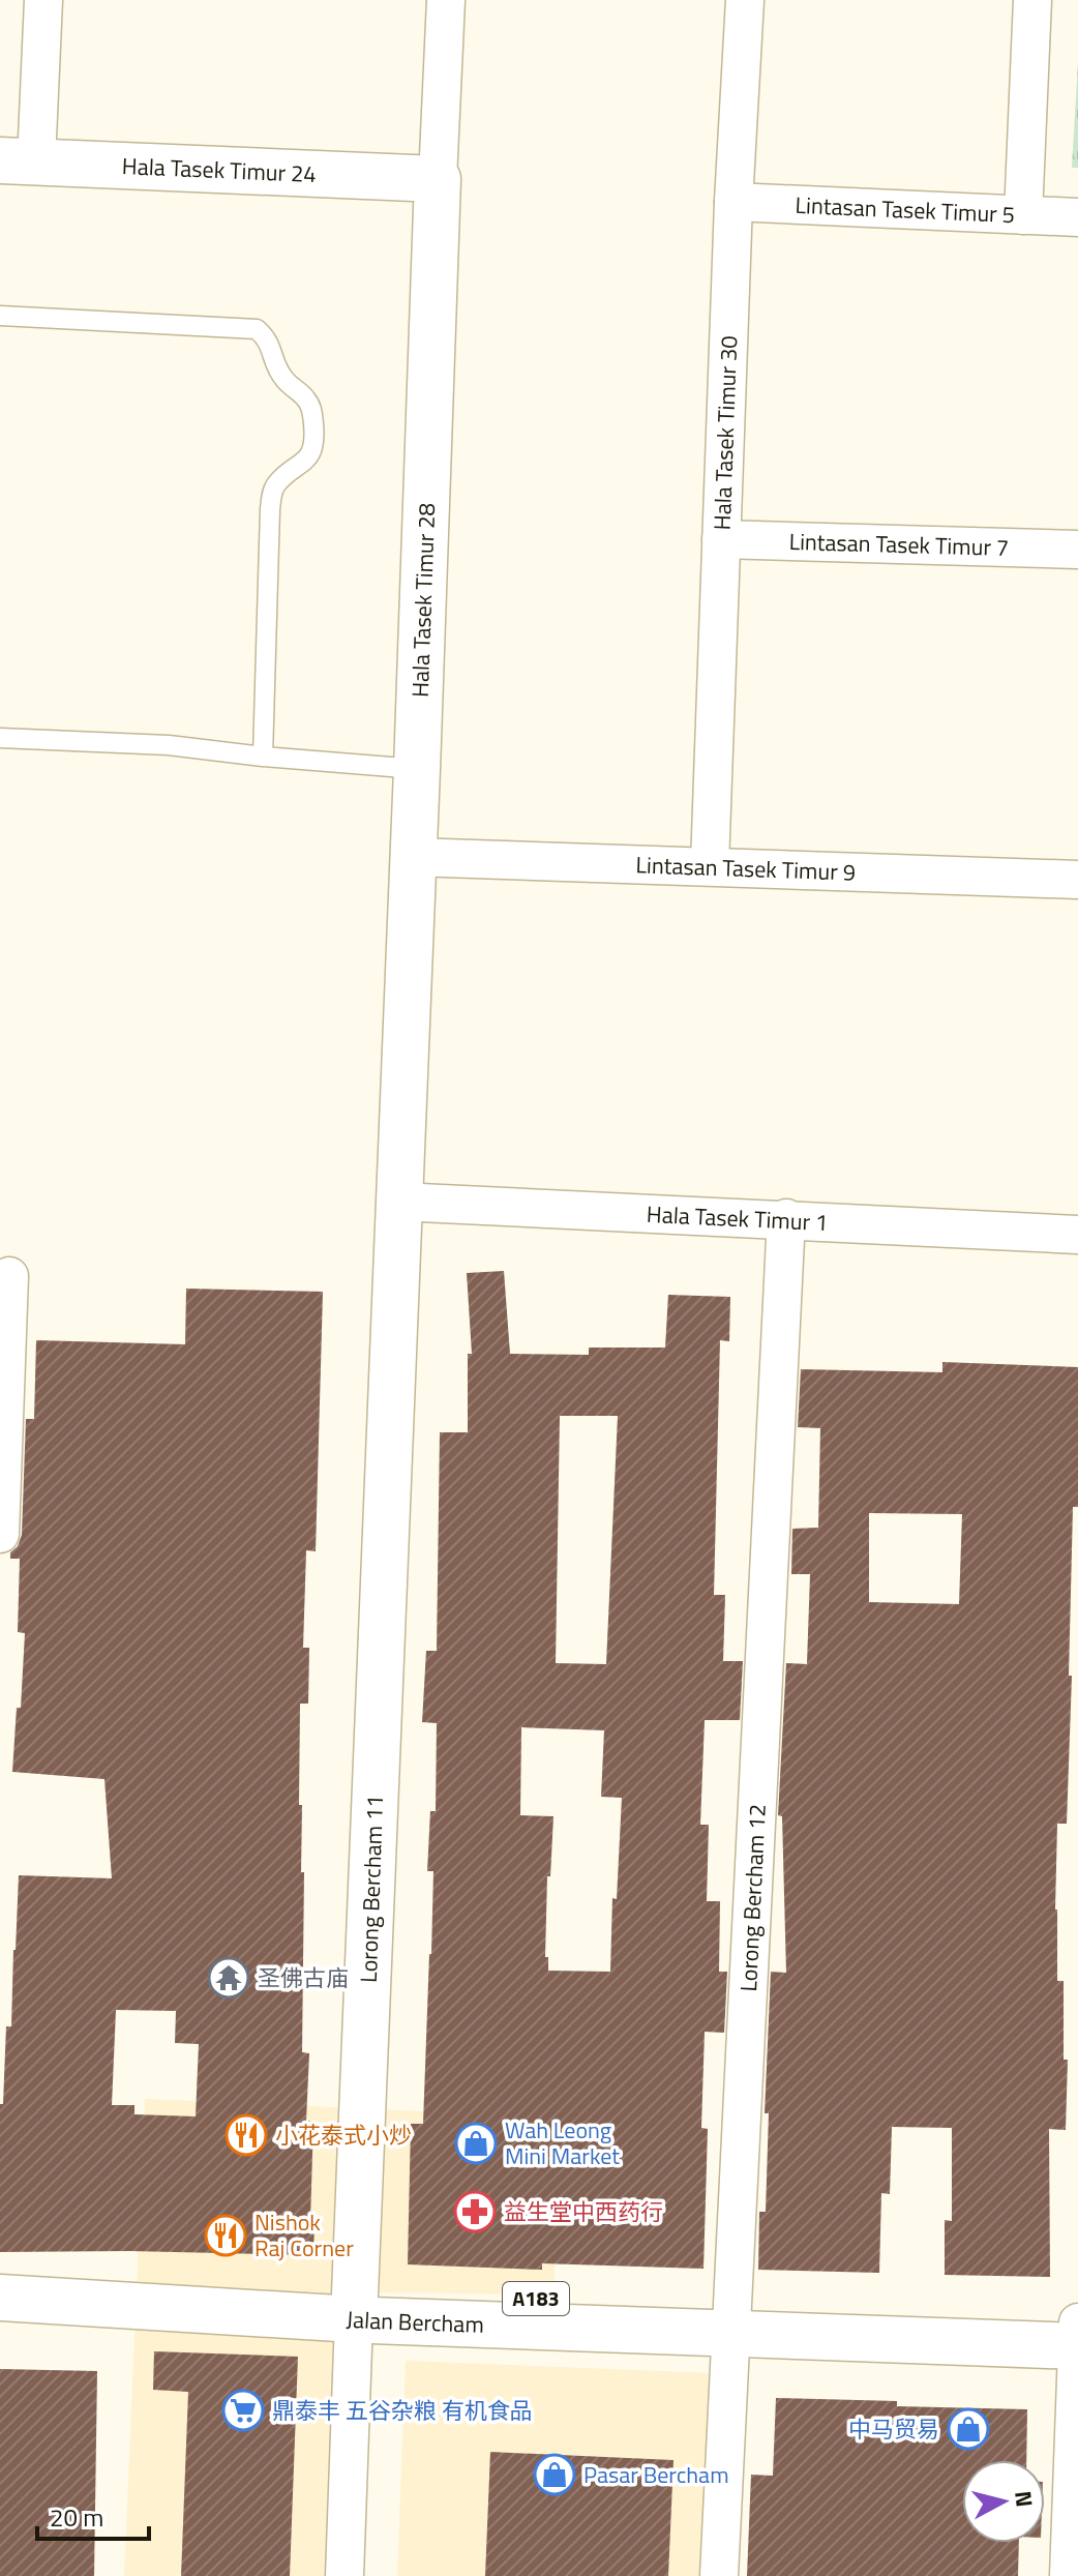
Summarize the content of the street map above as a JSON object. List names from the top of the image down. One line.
{"streets":{"street":["Hala Tasek Timur 24","Lintasan Tasek Timur 5","Hala Tasek Timur 30","Lintasan Tasek Timur 7","Hala Tasek Timur 28","Lintasan Tasek Timur 9","Hala Tasek Timur 1","Lorong Bercham 11","Lorong Bercham 12","A183","Jalan Bercham"]},"crossings":[["Hala Tasek Timur 24","Hala Tasek Timur 28"],["Lintasan Tasek Timur 5","Hala Tasek Timur 30"],["Hala Tasek Timur 30","Lintasan Tasek Timur 7"],["Hala Tasek Timur 30","Lintasan Tasek Timur 9"],["Hala Tasek Timur 28","Lintasan Tasek Timur 9"],["Hala Tasek Timur 28","Hala Tasek Timur 1"],["Hala Tasek Timur 28","Lorong Bercham 11"],["Hala Tasek Timur 1","Lorong Bercham 11"],["Hala Tasek Timur 1","Lorong Bercham 12"],["Lorong Bercham 11","Jalan Bercham"],["Lorong Bercham 12","Jalan Bercham"]],"places":{"temple":["圣佛古庙"],"restaurant":["小花泰式小炒","Nishok Raj Corner"],"shop":["Wah Leong Mini Market","中马贸易","Pasar Bercham"],"pharmacy":["益生堂中西药行"],"supermarket":["鼎泰丰 五谷杂粮 有机食品"]},"scale_bar":"20 m","north":"right"}
